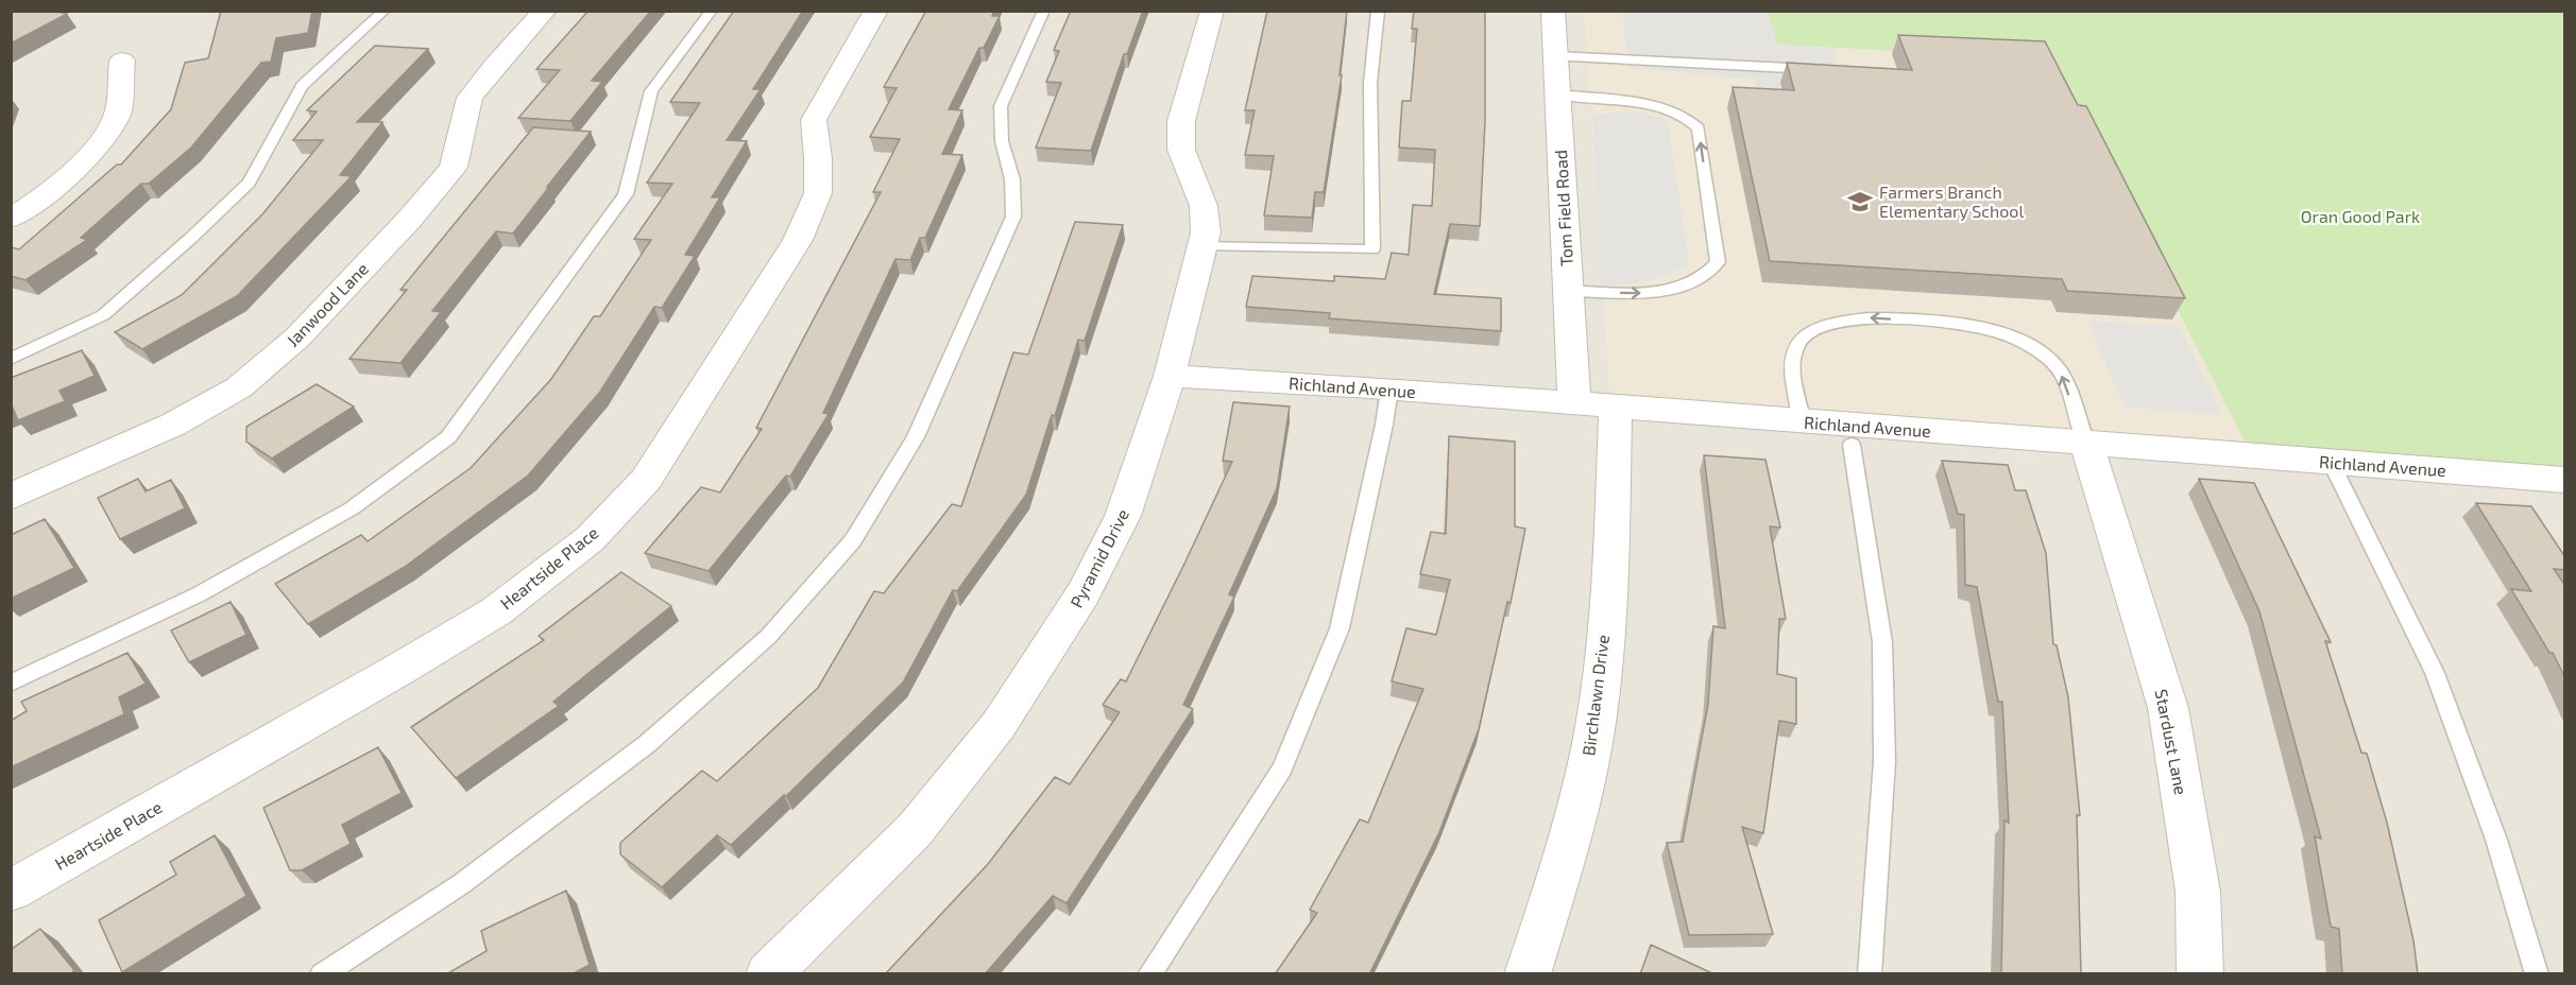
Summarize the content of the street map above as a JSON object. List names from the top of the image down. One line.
{"streets":{"street":["Tom Field Road","Janwood Lane","Richland Avenue","Pyramid Drive","Heartside Place","Birchlawn Drive","Stardust Lane"]},"crossings":[["Tom Field Road","Richland Avenue"],["Richland Avenue","Pyramid Drive"],["Richland Avenue","Birchlawn Drive"],["Richland Avenue","Stardust Lane"]],"parks":["Oran Good Park"],"places":{"school or university":["Farmers Branch Elementary School"]}}
